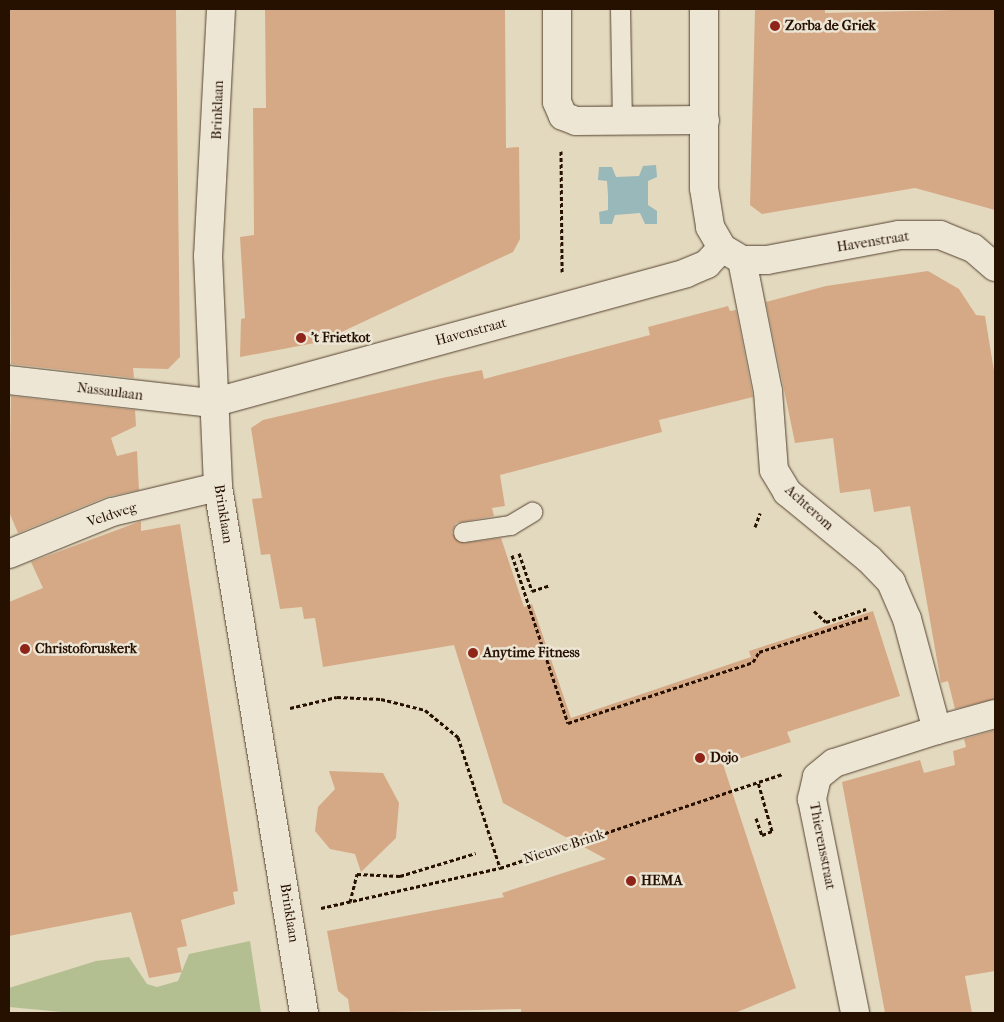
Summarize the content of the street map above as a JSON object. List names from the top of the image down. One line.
{"streets":{"street":["Brinklaan","Havenstraat","Nassaulaan","Achterom","Veldweg","Thierensstraat"],"path":["Nieuwe Brink"]},"crossings":[["Brinklaan","Havenstraat"],["Brinklaan","Nassaulaan"],["Brinklaan","Veldweg"],["Brinklaan","Nieuwe Brink"],["Havenstraat","Nassaulaan"],["Havenstraat","Achterom"],["Achterom","Thierensstraat"],["Thierensstraat","Nieuwe Brink"]],"places":["Zorba de Griek","'t Frietkot","Christoforuskerk","Anytime Fitness","Dojo","HEMA"]}
